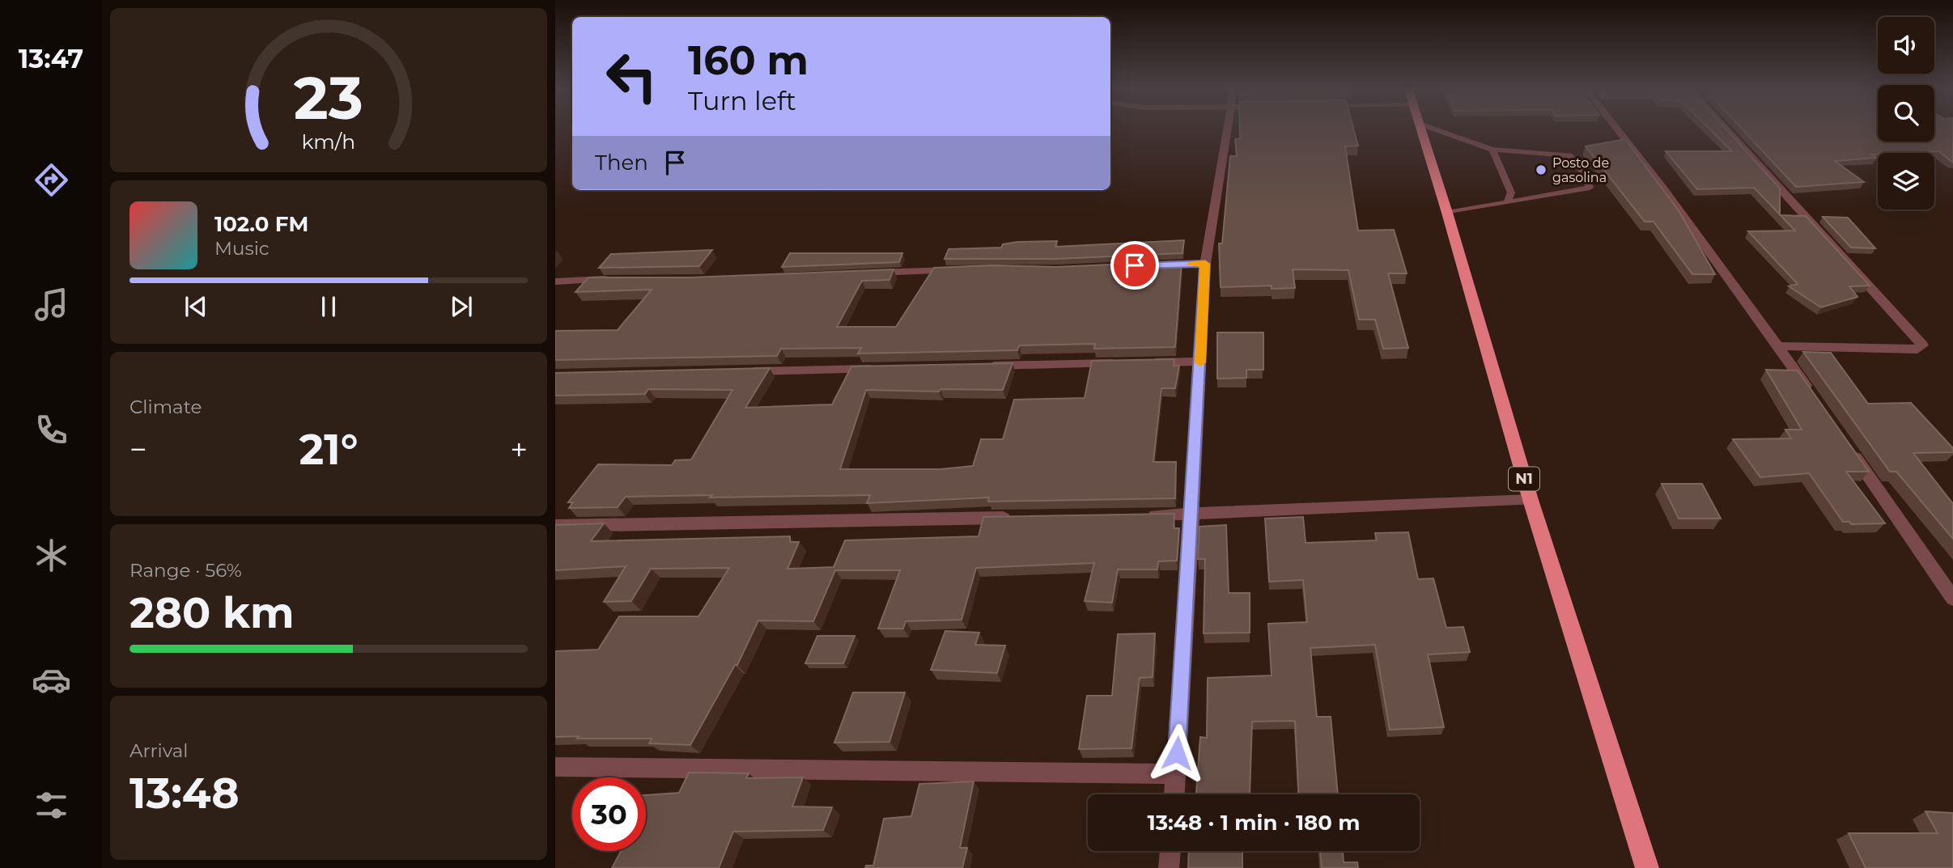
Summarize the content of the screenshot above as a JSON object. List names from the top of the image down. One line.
{"streets":{"highway":["N1"]},"places":["Posto de gasolina"],"page":{"tabs":"13:47","turn":["160 m","Turn left"],"then":"Then","song":["102.0 FM","Music"],"tile":["Climate",["Range · 56%","280 km"],["Arrival","13:48"]],"heat":["−","21°","+"],"limit":"30","trip":"13:48 · 1 min · 180 m","gauge":["23","km/h"]}}
